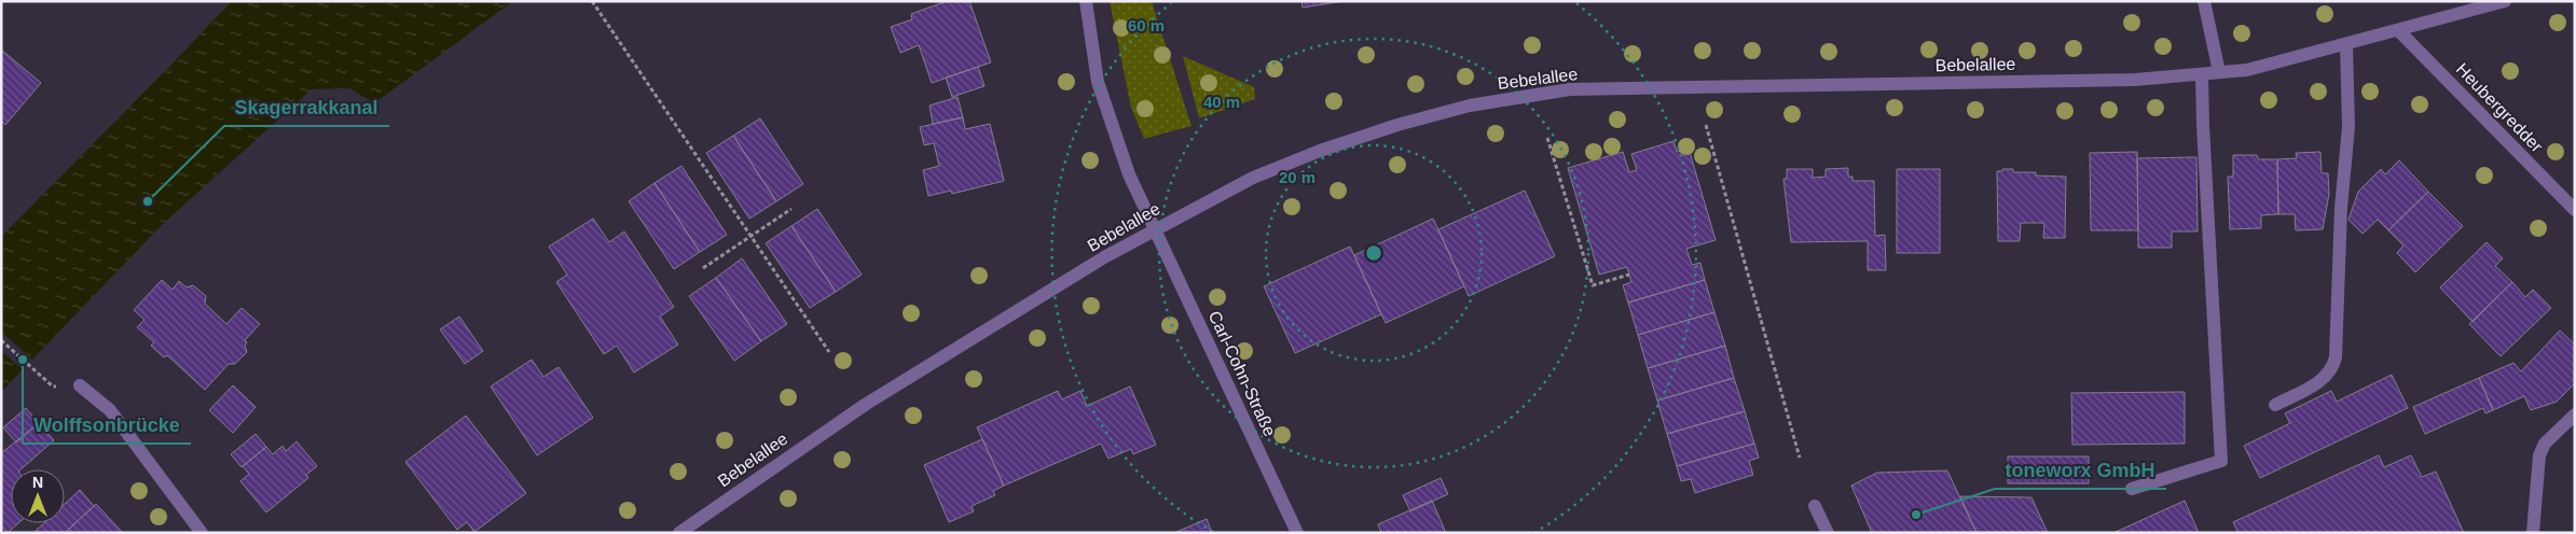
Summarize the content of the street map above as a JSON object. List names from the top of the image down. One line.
{"streets":{"street":["Bebelallee","Heubergredder","Carl-Cohn-Straße"]},"crossings":[["Bebelallee","Heubergredder"],["Bebelallee","Carl-Cohn-Straße"]],"places":["Skagerrakkanal","Wolffsonbrücke","toneworx GmbH"],"north":"top","rings":["60 m","40 m","20 m"]}
